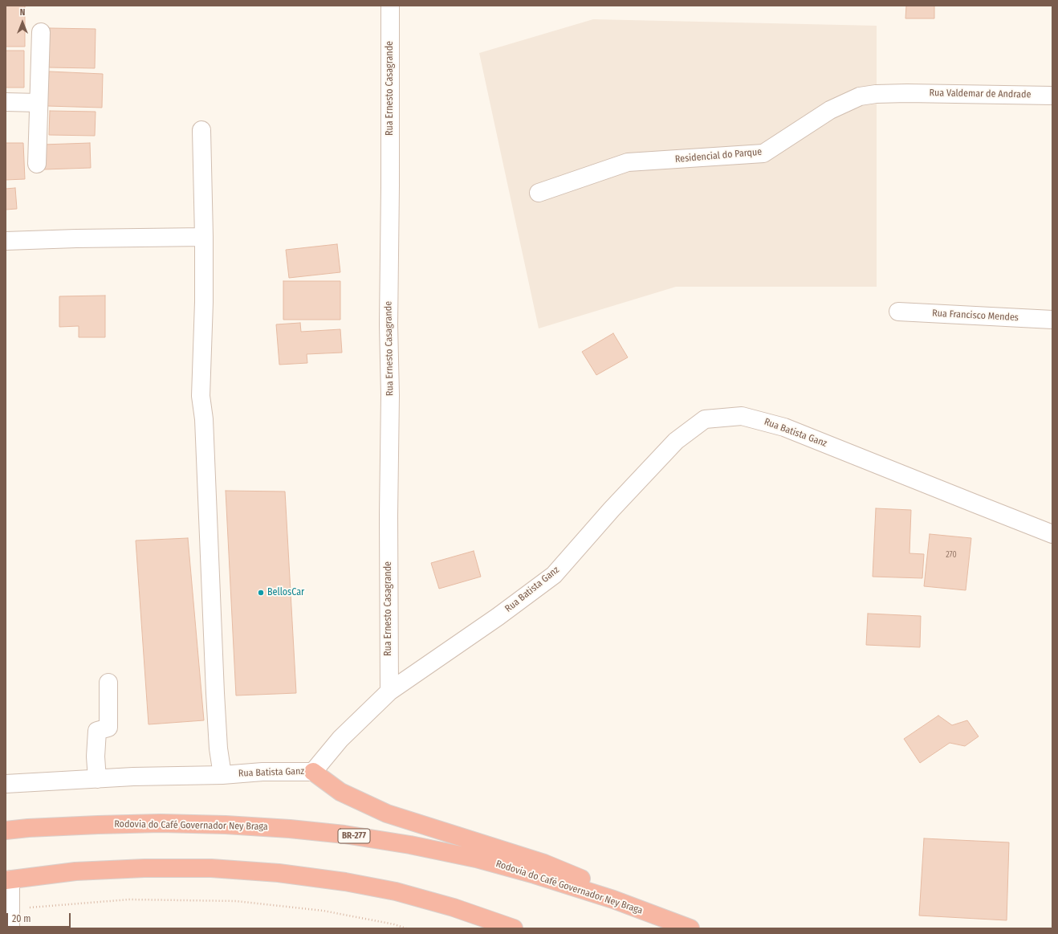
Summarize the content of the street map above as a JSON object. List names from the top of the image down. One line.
{"streets":{"highway":["Rodovia do Café Governador Ney Braga","BR-277"],"street":["Rua Ernesto Casagrande","Rua Valdemar de Andrade","Residencial do Parque","Rua Francisco Mendes","Rua Batista Ganz"]},"crossings":[["Rua Ernesto Casagrande","Rua Batista Ganz"],["Rua Valdemar de Andrade","Residencial do Parque"]],"places":["BellosCar"],"house_numbers":["270"],"scale_bar":"20 m","north":"top"}
